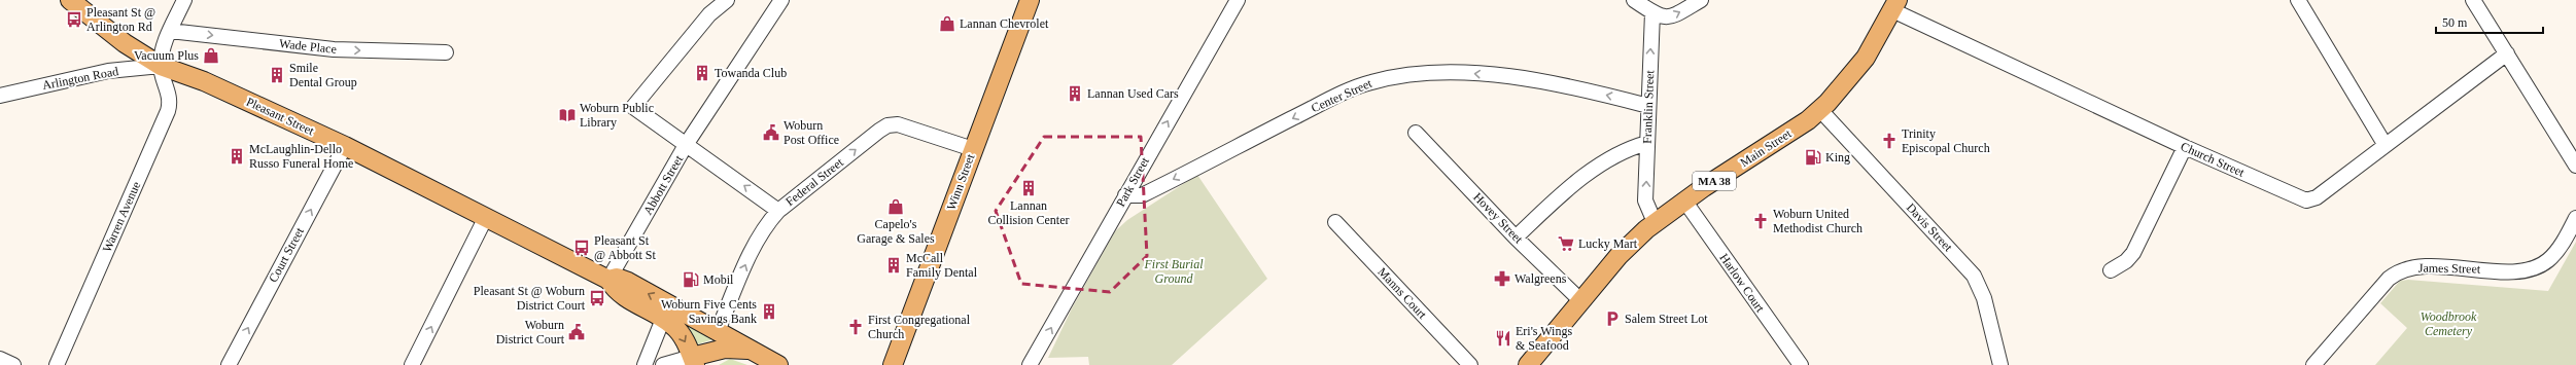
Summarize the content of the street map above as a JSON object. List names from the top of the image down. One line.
{"streets":{"main road":["Pleasant Street","Main Street","MA 38","Winn Street"],"street":["Wade Place","Arlington Road","Center Street","Franklin Street","Church Street","Federal Street","Park Street","Abbott Street","Warren Avenue","Hovey Street","Davis Street","Court Street","James Street","Harlow Court","Manns Court"]},"crossings":[["Arlington Road","Pleasant Street"],["Arlington Road","Warren Avenue"],["Center Street","Franklin Street"],["Center Street","Park Street"],["Franklin Street","Main Street"],["Pleasant Street","Federal Street"],["Pleasant Street","Abbott Street"],["Pleasant Street","Warren Avenue"],["Pleasant Street","Court Street"],["Main Street","Church Street"],["Main Street","Hovey Street"],["Main Street","Davis Street"],["Main Street","Harlow Court"],["Federal Street","Winn Street"],["Federal Street","Abbott Street"]],"one_way":["Wade Place","Center Street","Franklin Street","Federal Street","Park Street","Abbott Street","Court Street"],"parks":["First Burial Ground","Woodbrook Cemetery"],"places":{"bus stop":["Pleasant St @ Arlington Rd","Pleasant St @ Abbott St","Pleasant St @ Woburn District Court"],"shop":["Lannan Chevrolet","Vacuum Plus","Capelo's Garage & Sales"],"building":["Towanda Club","Smile Dental Group","Lannan Used Cars","McLaughlin-Dello Russo Funeral Home","Lannan Collision Center","McCall Family Dental","Woburn Five Cents Savings Bank"],"library":["Woburn Public Library"],"public building":["Woburn Post Office","Woburn District Court"],"church":["Trinity Episcopal Church","Woburn United Methodist Church","First Congregational Church"],"fuel station":["King","Mobil"],"supermarket":["Lucky Mart"],"pharmacy":["Walgreens"],"parking":["Salem Street Lot"],"restaurant":["Eri's Wings & Seafood"]},"scale_bar":"50 m"}
